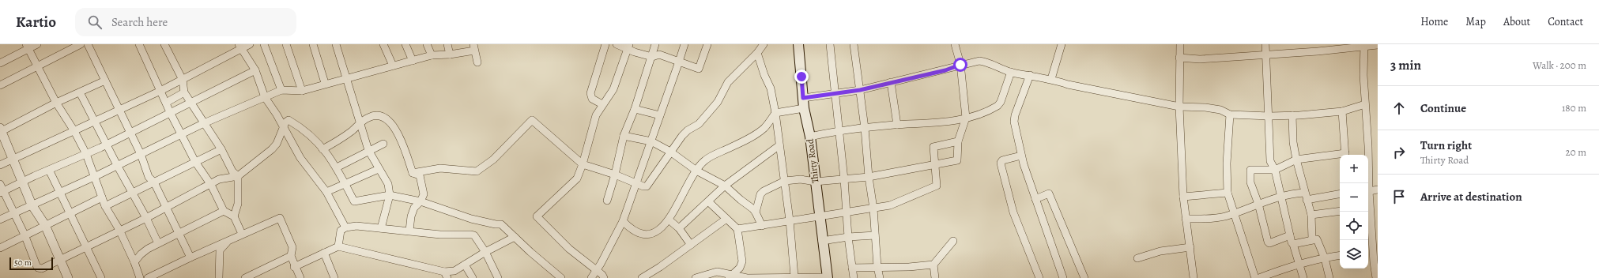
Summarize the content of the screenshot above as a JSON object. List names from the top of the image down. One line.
{"streets":{"main road":["Thirty Road"]},"scale_bar":"50 m","page":{"header":"Kartio","search":"Search here","nav":["Home","Map","About","Contact"],"heading":["3 min","Walk · 200 m"],"list":[["Continue","180 m"],["Turn right","Thirty Road","20 m"],"Arrive at destination"],"map_buttons":["+","−"],"scale":"50 m"}}
